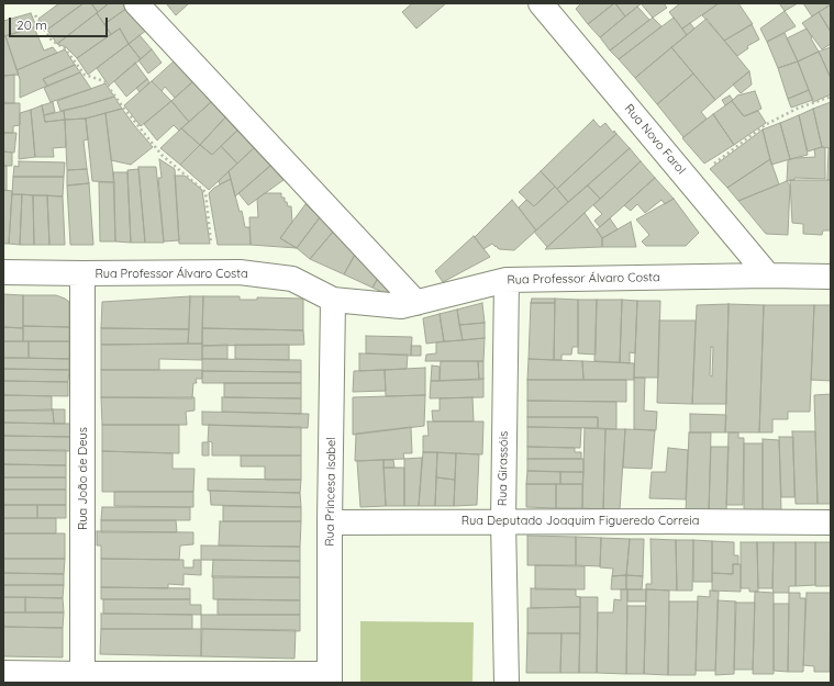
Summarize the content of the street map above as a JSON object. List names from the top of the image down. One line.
{"streets":{"street":["Rua Novo Farol","Rua Professor Álvaro Costa","Rua Girassóis","Rua João de Deus","Rua Princesa Isabel","Rua Deputado Joaquim Figueredo Correia"]},"crossings":[["Rua Novo Farol","Rua Professor Álvaro Costa"],["Rua Professor Álvaro Costa","Rua Girassóis"],["Rua Professor Álvaro Costa","Rua João de Deus"],["Rua Professor Álvaro Costa","Rua Princesa Isabel"],["Rua Girassóis","Rua Deputado Joaquim Figueredo Correia"],["Rua Princesa Isabel","Rua Deputado Joaquim Figueredo Correia"]],"scale_bar":"20 m"}
